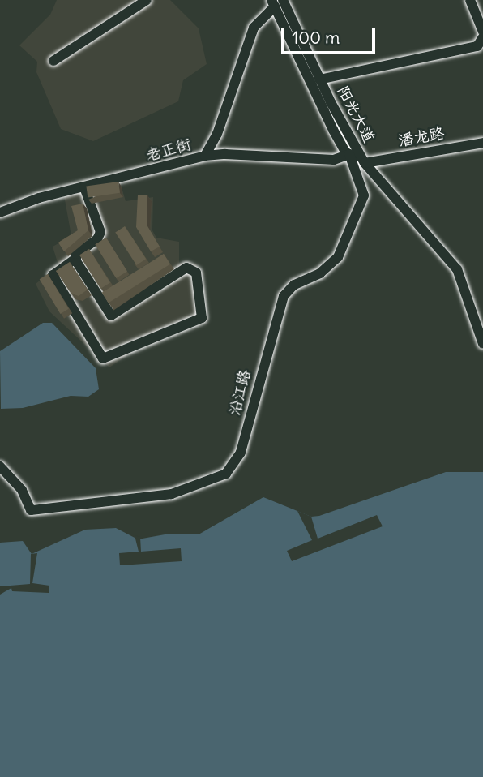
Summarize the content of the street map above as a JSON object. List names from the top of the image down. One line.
{"streets":{"street":["阳光大道","潘龙路","老正街","沿江路"]},"crossings":[["阳光大道","潘龙路"],["阳光大道","老正街"],["阳光大道","沿江路"],["老正街","沿江路"]],"scale_bar":"100 m"}
